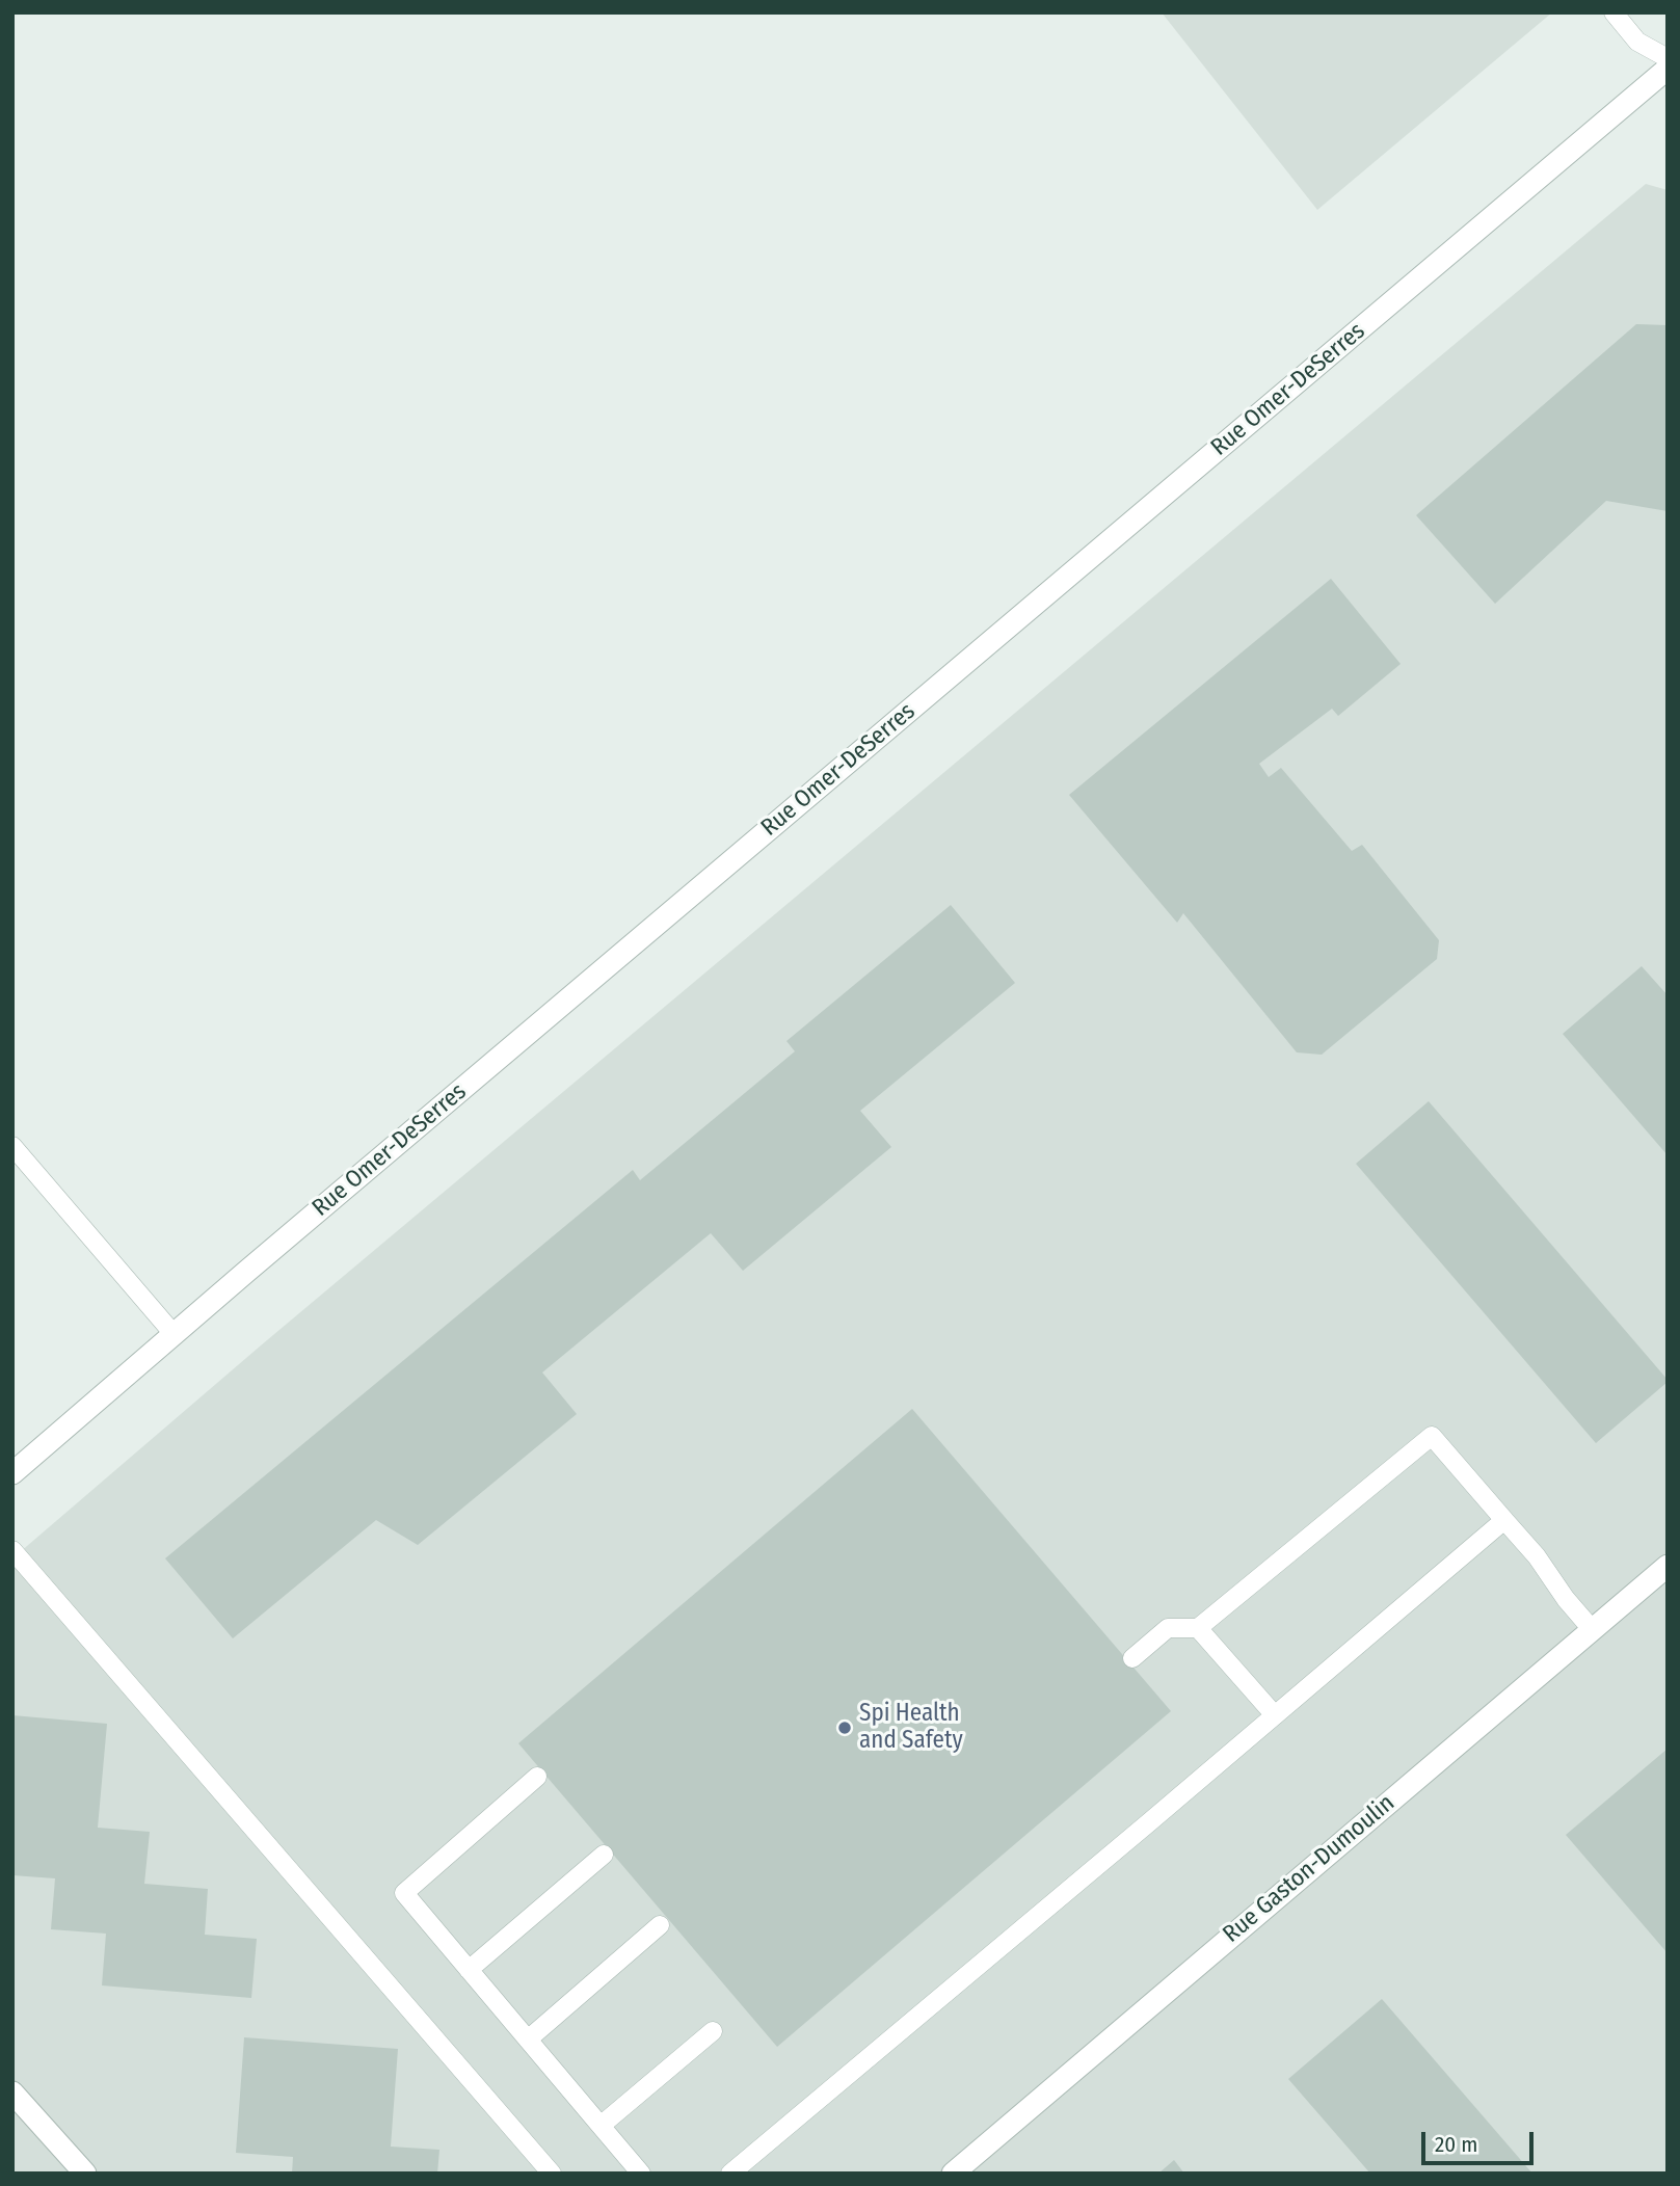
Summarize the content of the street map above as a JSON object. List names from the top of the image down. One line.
{"streets":{"street":["Rue Omer-DeSerres","Rue Gaston-Dumoulin"]},"places":["Spi Health and Safety"],"scale_bar":"20 m"}
